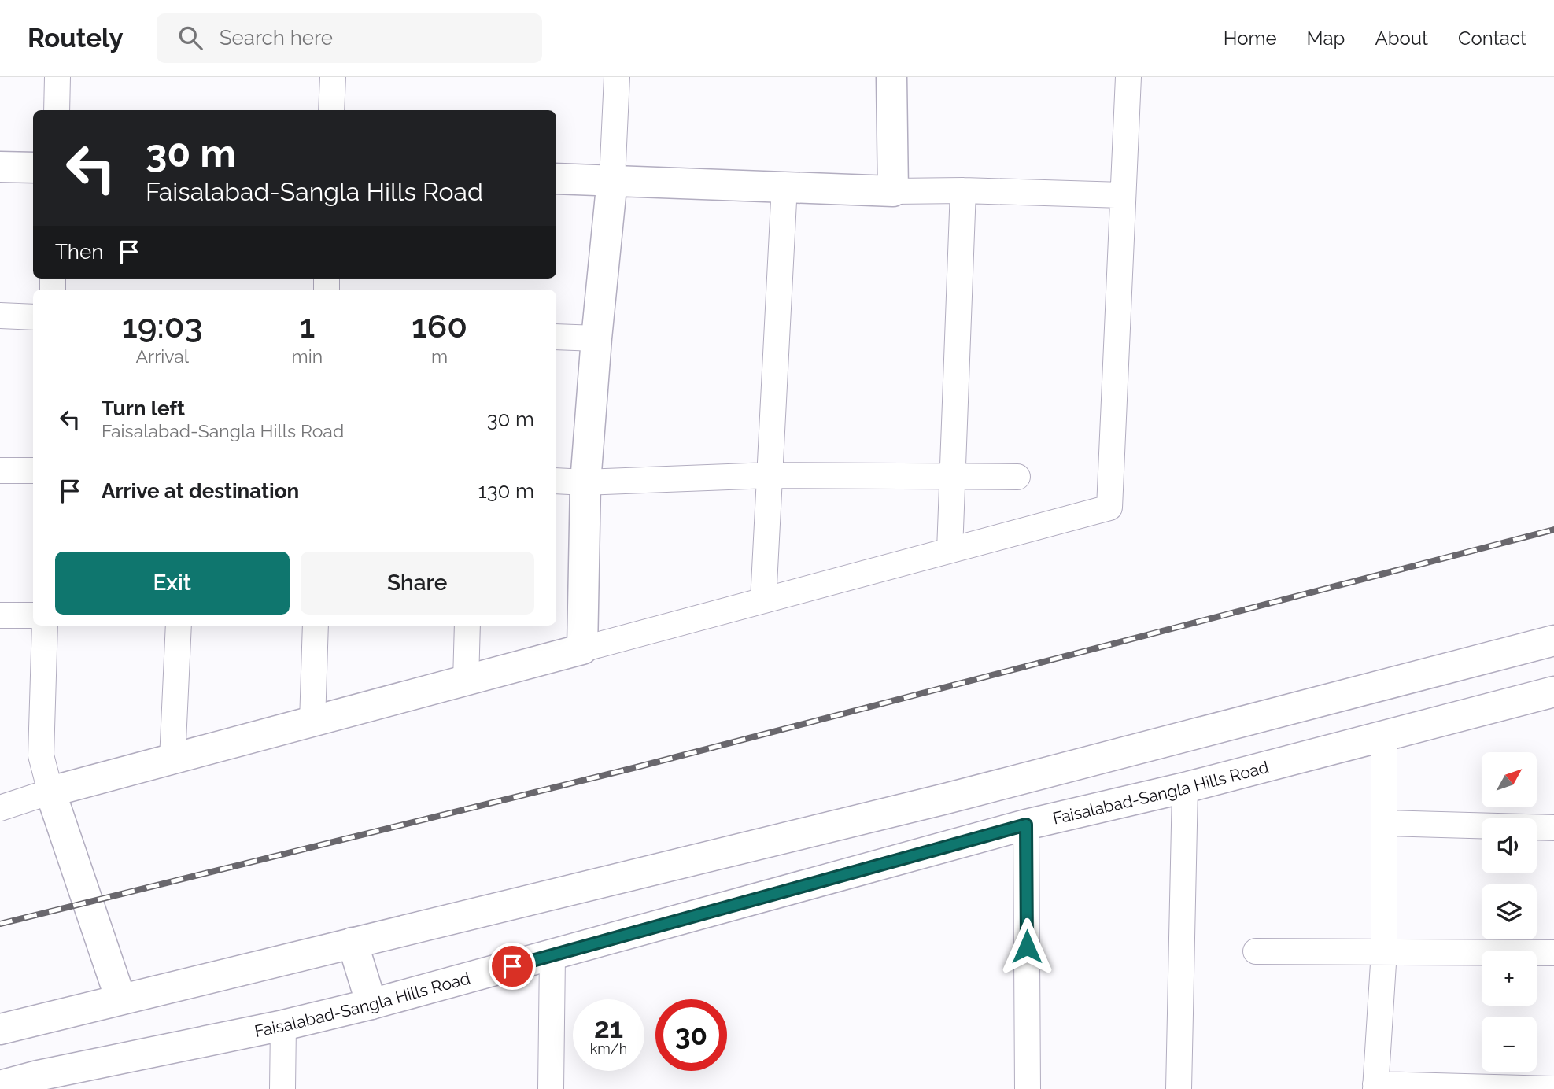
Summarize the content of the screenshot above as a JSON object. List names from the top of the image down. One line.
{"streets":{"main road":["Faisalabad-Sangla Hills Road"]},"north":"top right","page":{"header":"Routely","search":"Search here","nav":["Home","Map","About","Contact"],"turn":["30 m","Faisalabad-Sangla Hills Road"],"then":"Then","eta":["19:03","Arrival","1","min","160","m"],"list":[{"name":"Turn left","note":"Faisalabad-Sangla Hills Road","value":"30 m"},{"name":"Arrive at destination","value":"130 m"}],"buttons":["Exit","Share"],"map_buttons":["+","−"],"speed":"21 km/h","limit":"30"}}
